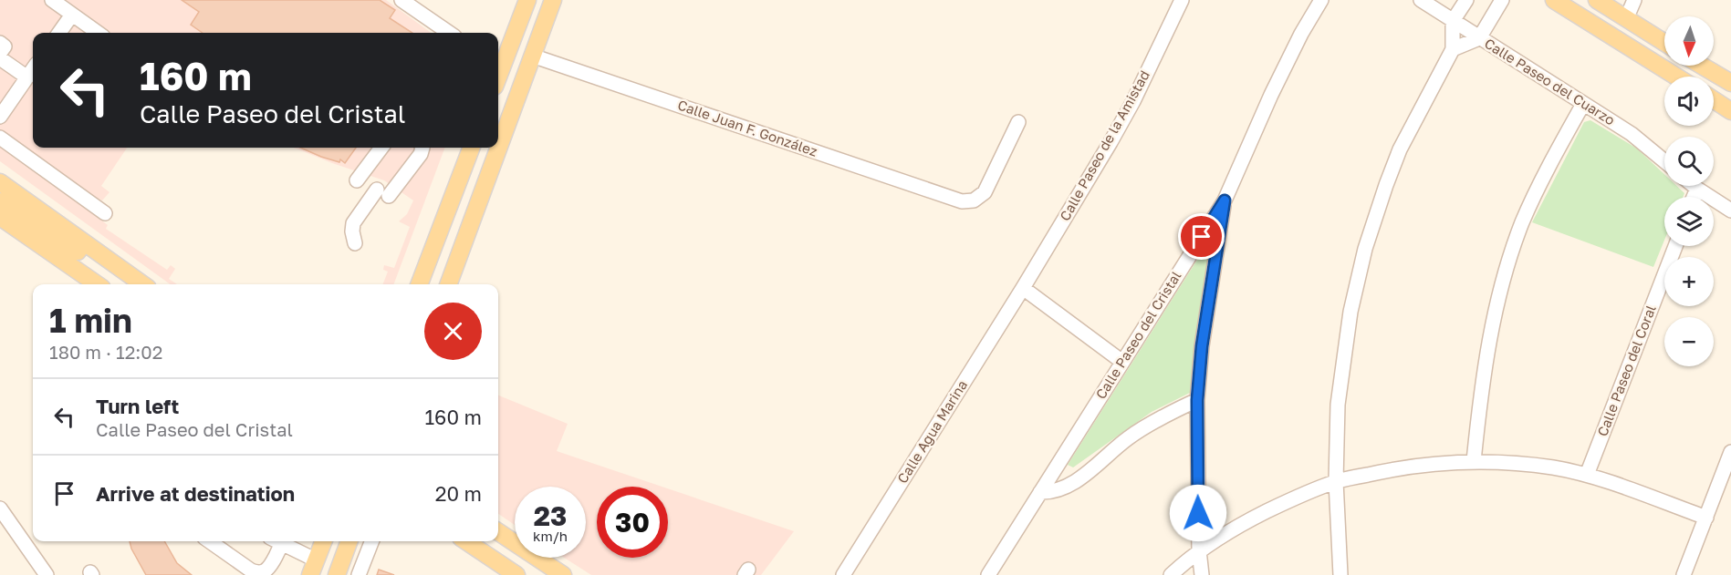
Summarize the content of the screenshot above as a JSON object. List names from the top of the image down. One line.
{"streets":{"street":["Calle Paseo del Cuarzo","Calle Juan F. González","Calle Paseo de la Amistad","Calle Paseo del Cristal","Calle Paseo del Coral","Calle Agua Marina"]},"crossings":[["Calle Paseo de la Amistad","Calle Agua Marina"]],"north":"bottom","page":{"map_buttons":["+","−"],"turn":["160 m","Calle Paseo del Cristal"],"heading":["1 min","180 m · 12:02"],"list":[{"name":"Turn left","note":"Calle Paseo del Cristal","value":"160 m"},{"name":"Arrive at destination","value":"20 m"}],"speed":"23 km/h","limit":"30"}}
